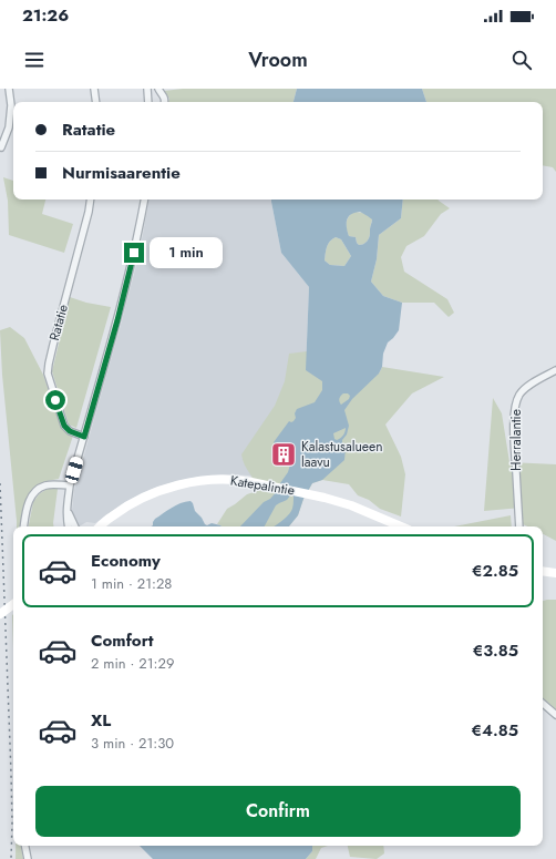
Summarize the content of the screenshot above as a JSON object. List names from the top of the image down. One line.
{"streets":{"street":["Ratatie","Herralantie","Katepalintie"]},"places":{"building":["Kalastusalueen laavu"]},"page":{"status":"21:26","header":"Vroom","banner":["Ratatie","Nurmisaarentie"],"bubble":"1 min","list":[{"name":"Economy","note":"1 min · 21:28","value":"€2.85"},{"name":"Comfort","note":"2 min · 21:29","value":"€3.85"},{"name":"XL","note":"3 min · 21:30","value":"€4.85"}],"buttons":"Confirm"}}
